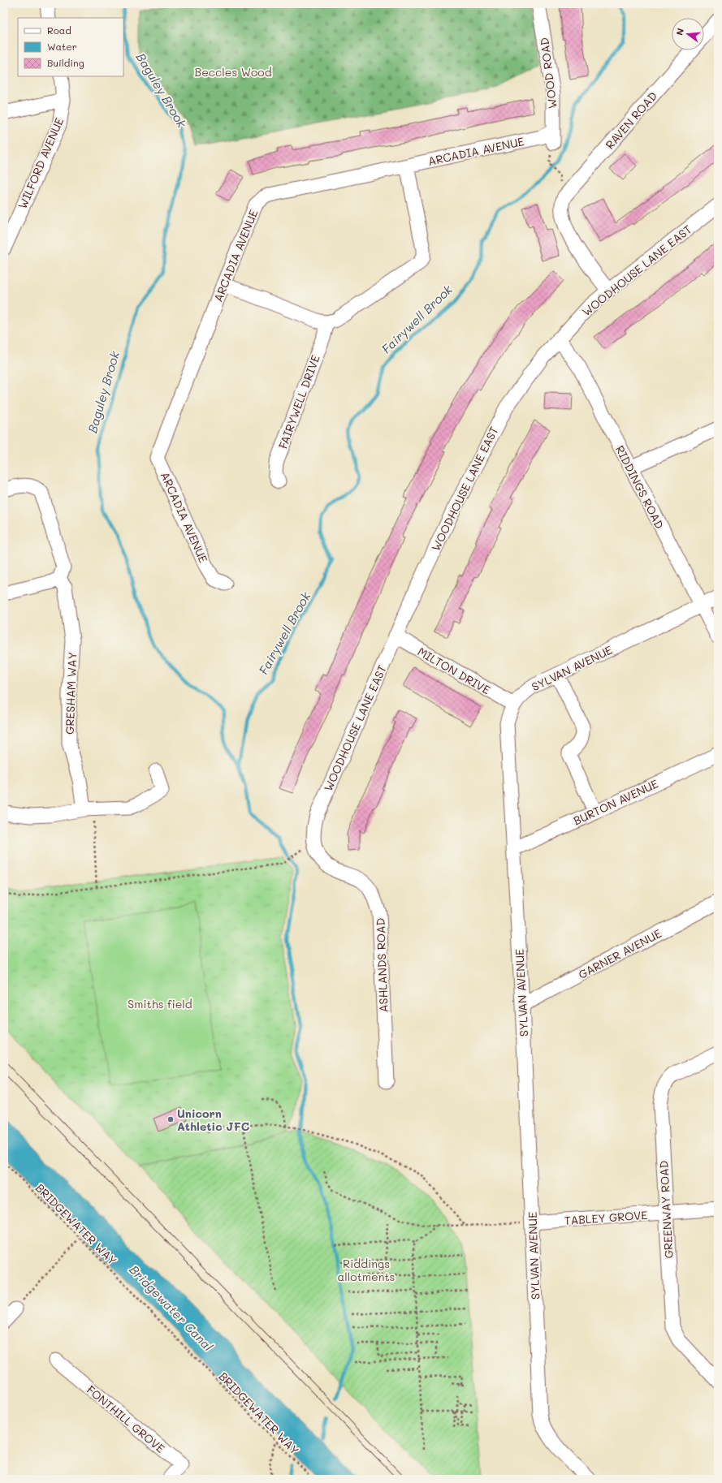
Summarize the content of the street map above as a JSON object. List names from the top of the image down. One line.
{"streets":{"street":["WOOD ROAD","RAVEN ROAD","ARCADIA AVENUE","WILFORD AVENUE","WOODHOUSE LANE EAST","FAIRYWELL DRIVE","RIDDINGS ROAD","SYLVAN AVENUE","MILTON DRIVE","GRESHAM WAY","BURTON AVENUE","GARNER AVENUE","ASHLANDS ROAD","GREENWAY ROAD","TABLEY GROVE","FONTHILL GROVE"],"path":["BRIDGEWATER WAY"]},"crossings":[["WOOD ROAD","ARCADIA AVENUE"],["RAVEN ROAD","WOODHOUSE LANE EAST"],["WOODHOUSE LANE EAST","RIDDINGS ROAD"],["WOODHOUSE LANE EAST","MILTON DRIVE"],["WOODHOUSE LANE EAST","ASHLANDS ROAD"],["RIDDINGS ROAD","SYLVAN AVENUE"],["SYLVAN AVENUE","MILTON DRIVE"],["SYLVAN AVENUE","BURTON AVENUE"],["SYLVAN AVENUE","GARNER AVENUE"],["SYLVAN AVENUE","TABLEY GROVE"],["GREENWAY ROAD","TABLEY GROVE"]],"water":["Baguley Brook","Fairywell Brook","Bridgewater Canal"],"parks":["Beccles Wood","Smiths field","Riddings allotments"],"places":["Unicorn Athletic JFC"],"legend":["Road","Water","Building"],"north":"left"}
